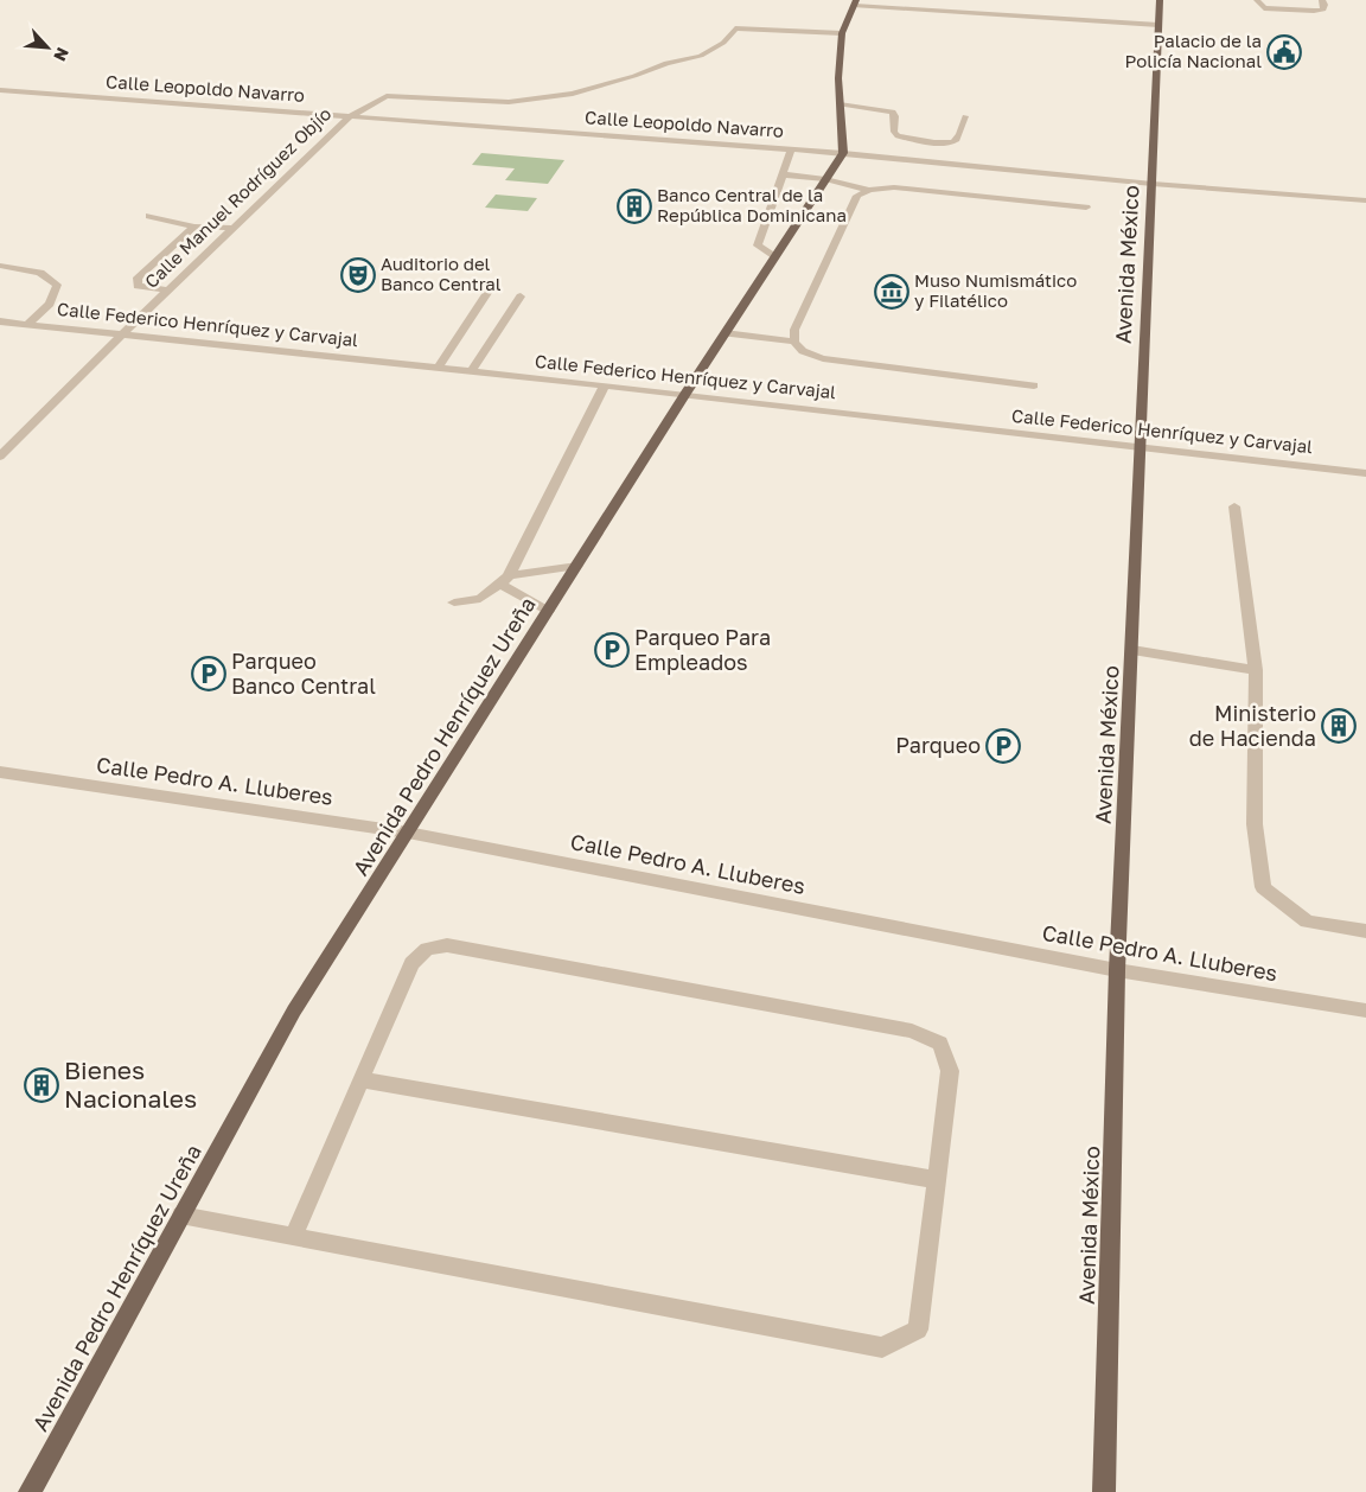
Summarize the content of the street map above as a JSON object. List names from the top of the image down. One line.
{"streets":{"main road":["Avenida México","Avenida Pedro Henríquez Ureña"],"street":["Calle Leopoldo Navarro","Calle Manuel Rodríguez Objío","Calle Federico Henríquez y Carvajal","Calle Pedro A. Lluberes"]},"crossings":[["Calle Leopoldo Navarro","Calle Manuel Rodríguez Objío"],["Calle Leopoldo Navarro","Avenida México"],["Calle Leopoldo Navarro","Avenida Pedro Henríquez Ureña"],["Calle Manuel Rodríguez Objío","Calle Federico Henríquez y Carvajal"],["Avenida México","Calle Federico Henríquez y Carvajal"],["Avenida México","Calle Pedro A. Lluberes"],["Calle Federico Henríquez y Carvajal","Avenida Pedro Henríquez Ureña"],["Avenida Pedro Henríquez Ureña","Calle Pedro A. Lluberes"]],"places":{"public building":["Palacio de la Policía Nacional"],"building":["Banco Central de la República Dominicana","Ministerio de Hacienda","Bienes Nacionales"],"theatre":["Auditorio del Banco Central"],"museum":["Muso Numismático y Filatélico"],"parking":["Parqueo Para Empleados","Parqueo Banco Central","Parqueo"]},"north":"bottom right"}
